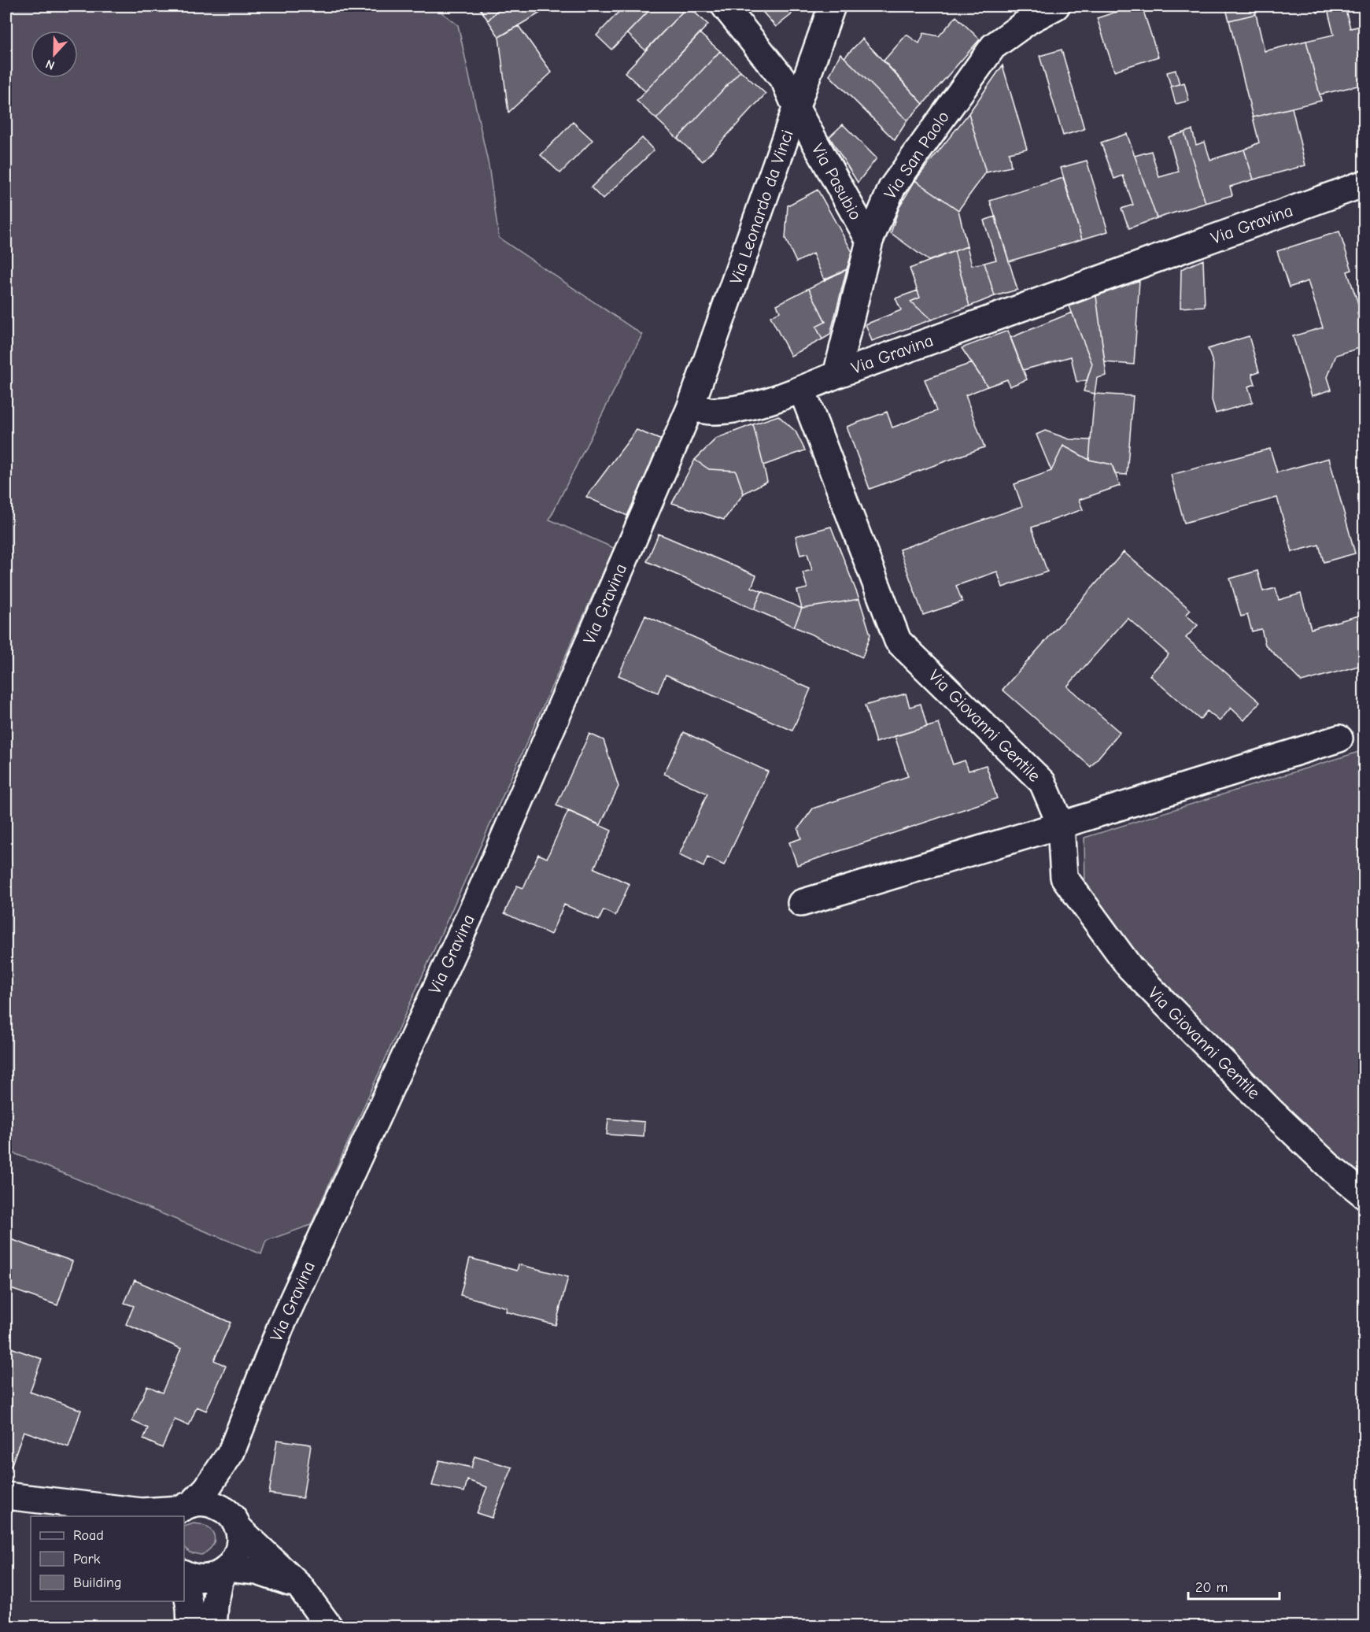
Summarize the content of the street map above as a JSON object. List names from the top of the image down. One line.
{"streets":{"street":["Via San Paolo","Via Pasubio","Via Leonardo da Vinci","Via Gravina","Via Giovanni Gentile"]},"crossings":[["Via San Paolo","Via Pasubio"],["Via San Paolo","Via Gravina"],["Via Pasubio","Via Leonardo da Vinci"],["Via Leonardo da Vinci","Via Gravina"],["Via Gravina","Via Giovanni Gentile"]],"legend":["Road","Park","Building"],"scale_bar":"20 m","north":"bottom"}
